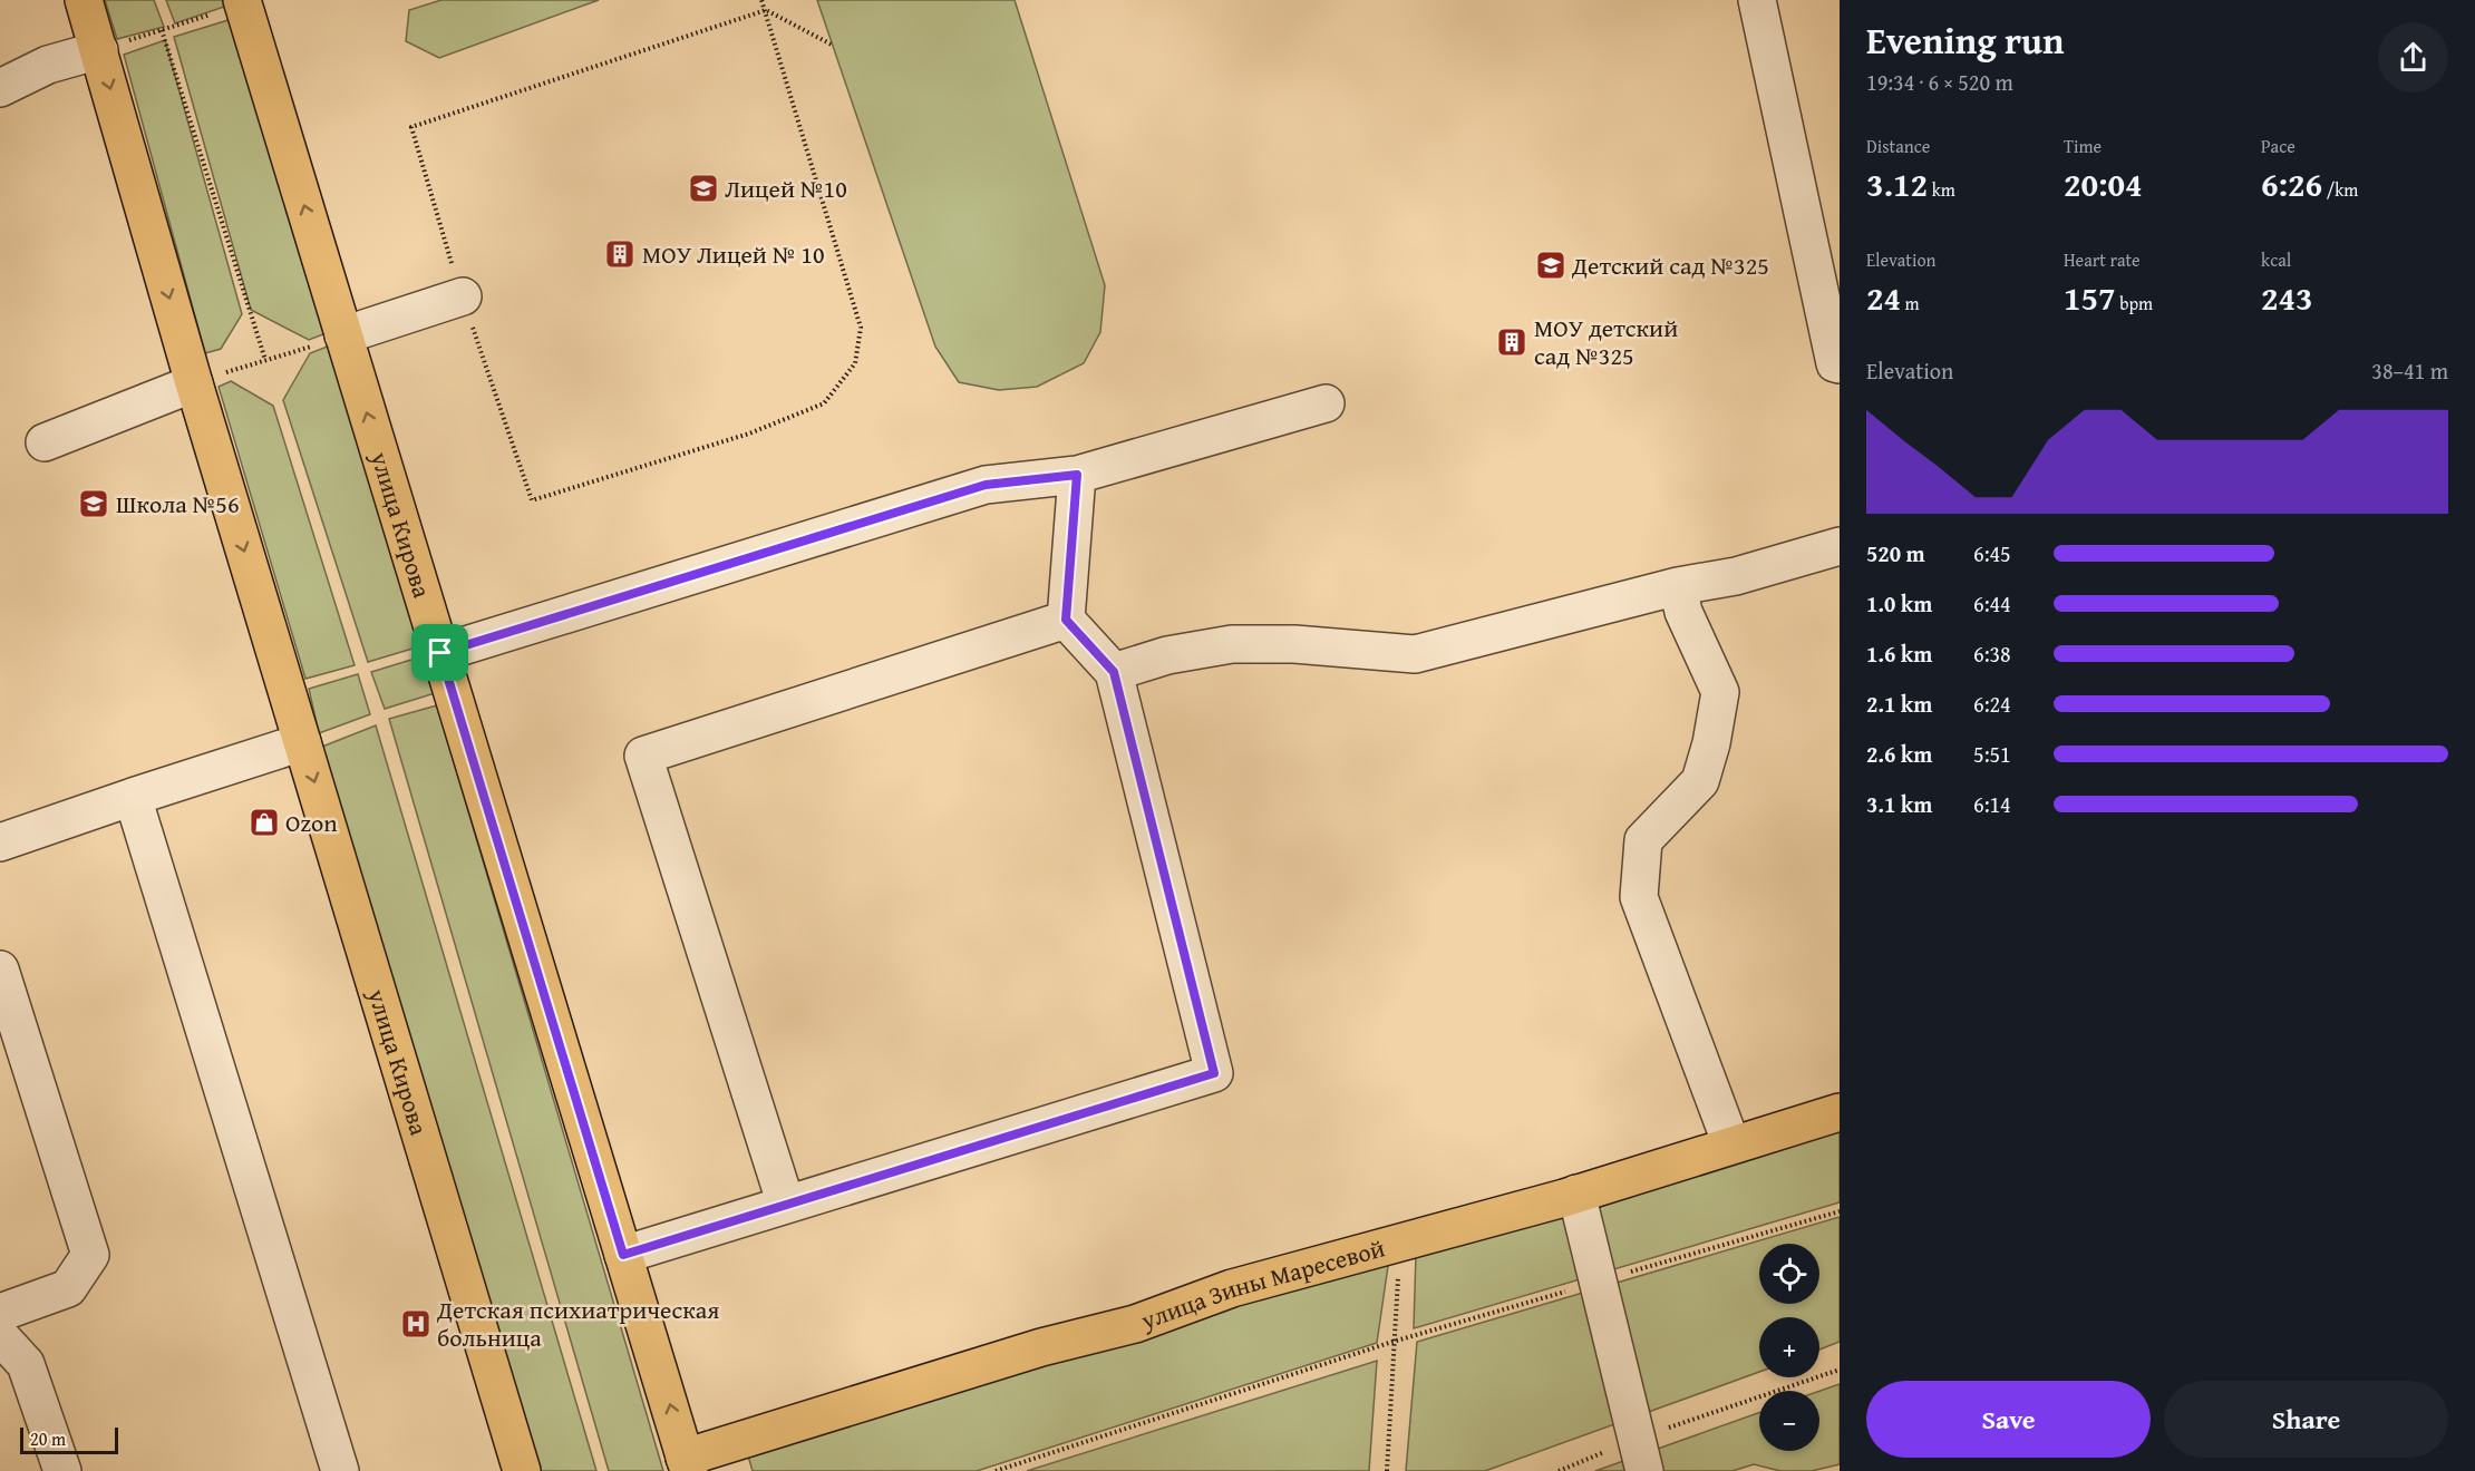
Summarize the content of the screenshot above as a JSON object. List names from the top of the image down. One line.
{"streets":{"main road":["улица Кирова","улица Зины Маресевой"]},"crossings":[["улица Кирова","улица Зины Маресевой"]],"places":{"school or university":["Лицей №10","Детский сад №325","Школа №56"],"building":["МОУ Лицей № 10","МОУ детский сад №325"],"shop":["Ozon"],"hospital":["Детская психиатрическая больница"]},"scale_bar":"20 m","page":{"heading":["Evening run","19:34 · 6 × 520 m"],"stats":[["Distance","3.12 km"],["Time","20:04"],["Pace","6:26 /km"],["Elevation","24 m"],["Heart rate","157 bpm"],["kcal","243"]],"chart":["Elevation","38–41 m"],"list":[{"name":"520 m","note":"6:45"},{"name":"1.0 km","note":"6:44"},{"name":"1.6 km","note":"6:38"},{"name":"2.1 km","note":"6:24"},{"name":"2.6 km","note":"5:51"},{"name":"3.1 km","note":"6:14"}],"map_buttons":["+","−"],"buttons":["Save","Share"],"scale":"20 m"}}
